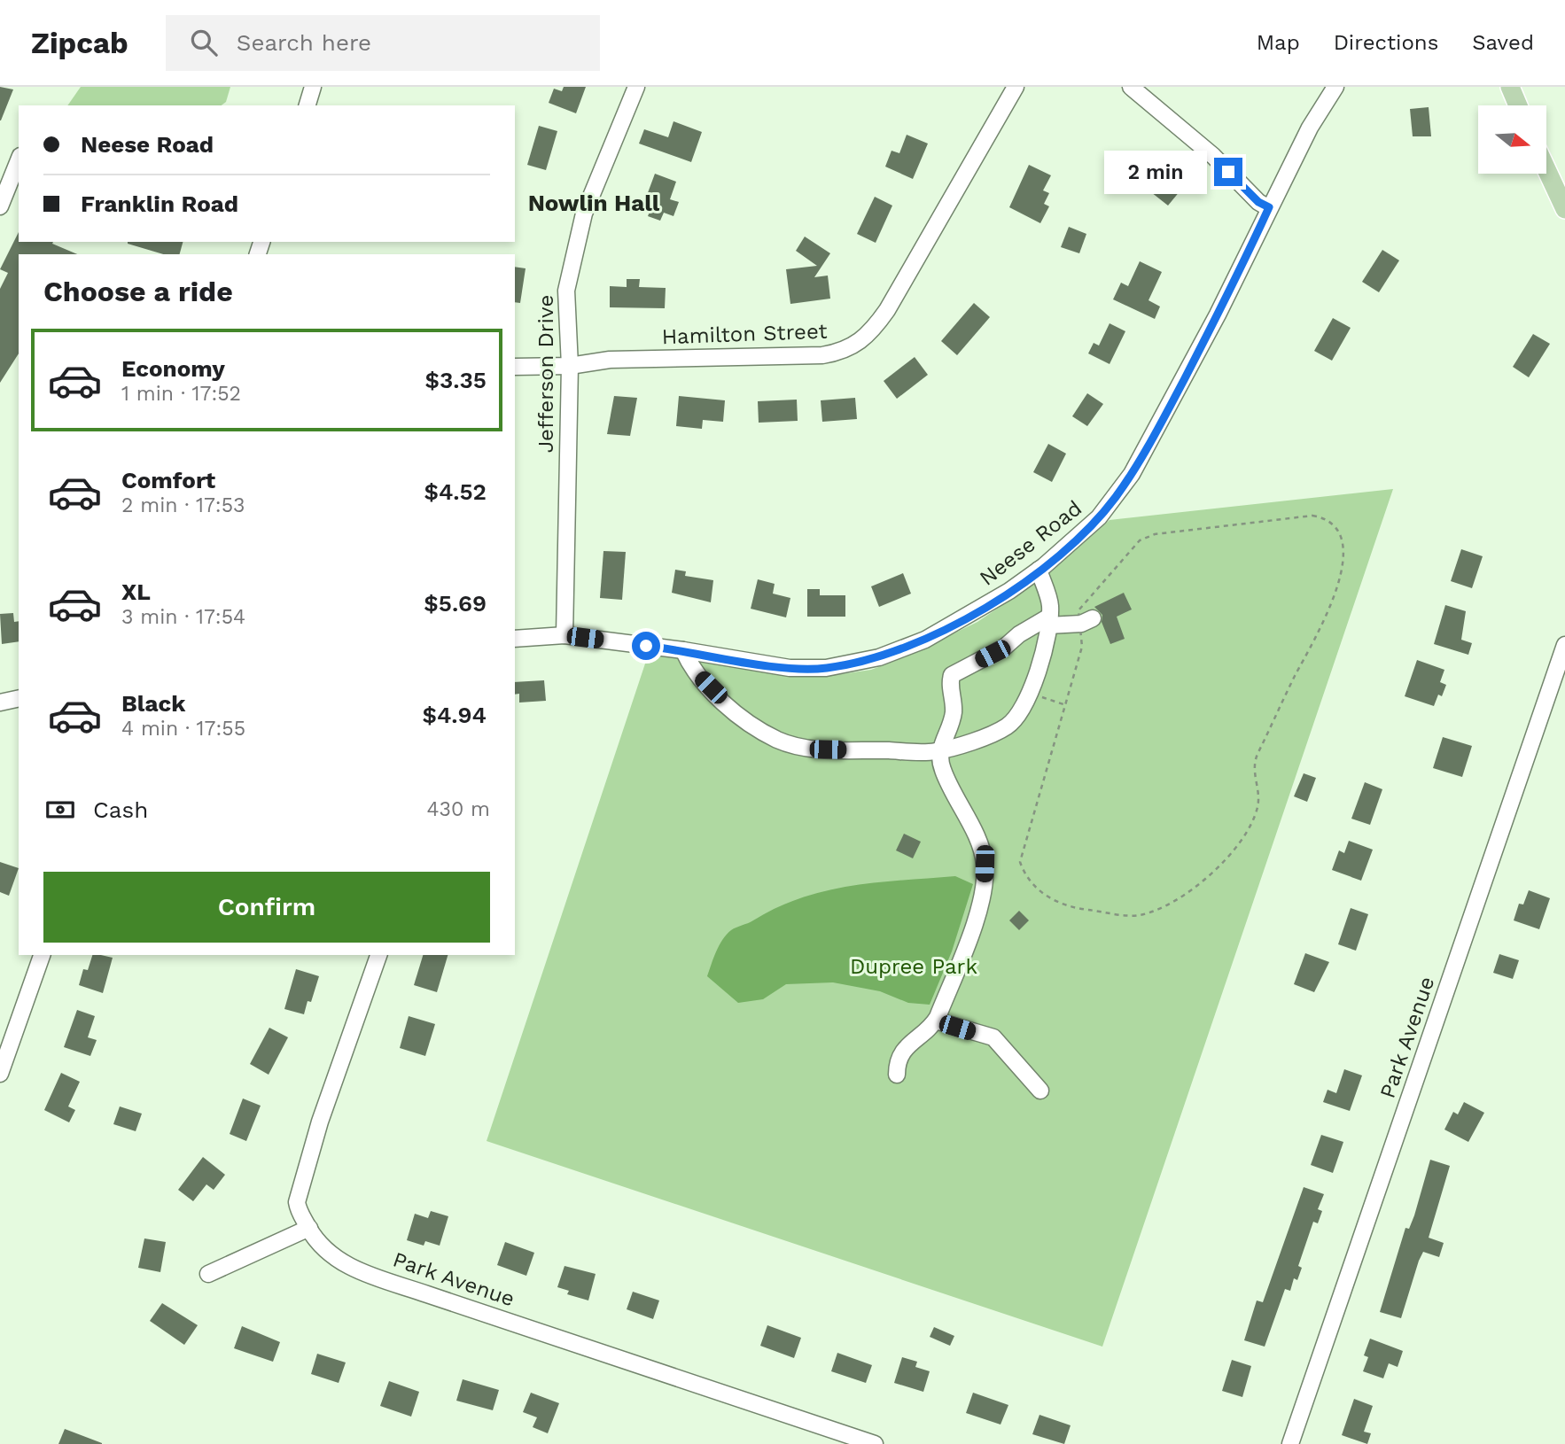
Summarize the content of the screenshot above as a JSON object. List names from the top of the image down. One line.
{"streets":{"street":["Hamilton Street","Jefferson Drive","Neese Road","Park Avenue"]},"crossings":[["Hamilton Street","Jefferson Drive"],["Jefferson Drive","Neese Road"]],"districts":["Nowlin Hall"],"parks":["Dupree Park"],"north":"right","page":{"header":"Zipcab","search":"Search here","nav":["Map","Directions","Saved"],"banner":["Neese Road","Franklin Road"],"bubble":"2 min","heading":"Choose a ride","list":[{"name":"Economy","note":"1 min · 17:52","value":"$3.35"},{"name":"Comfort","note":"2 min · 17:53","value":"$4.52"},{"name":"XL","note":"3 min · 17:54","value":"$5.69"},{"name":"Black","note":"4 min · 17:55","value":"$4.94"}],"pay":["Cash","430 m"],"buttons":"Confirm"}}
